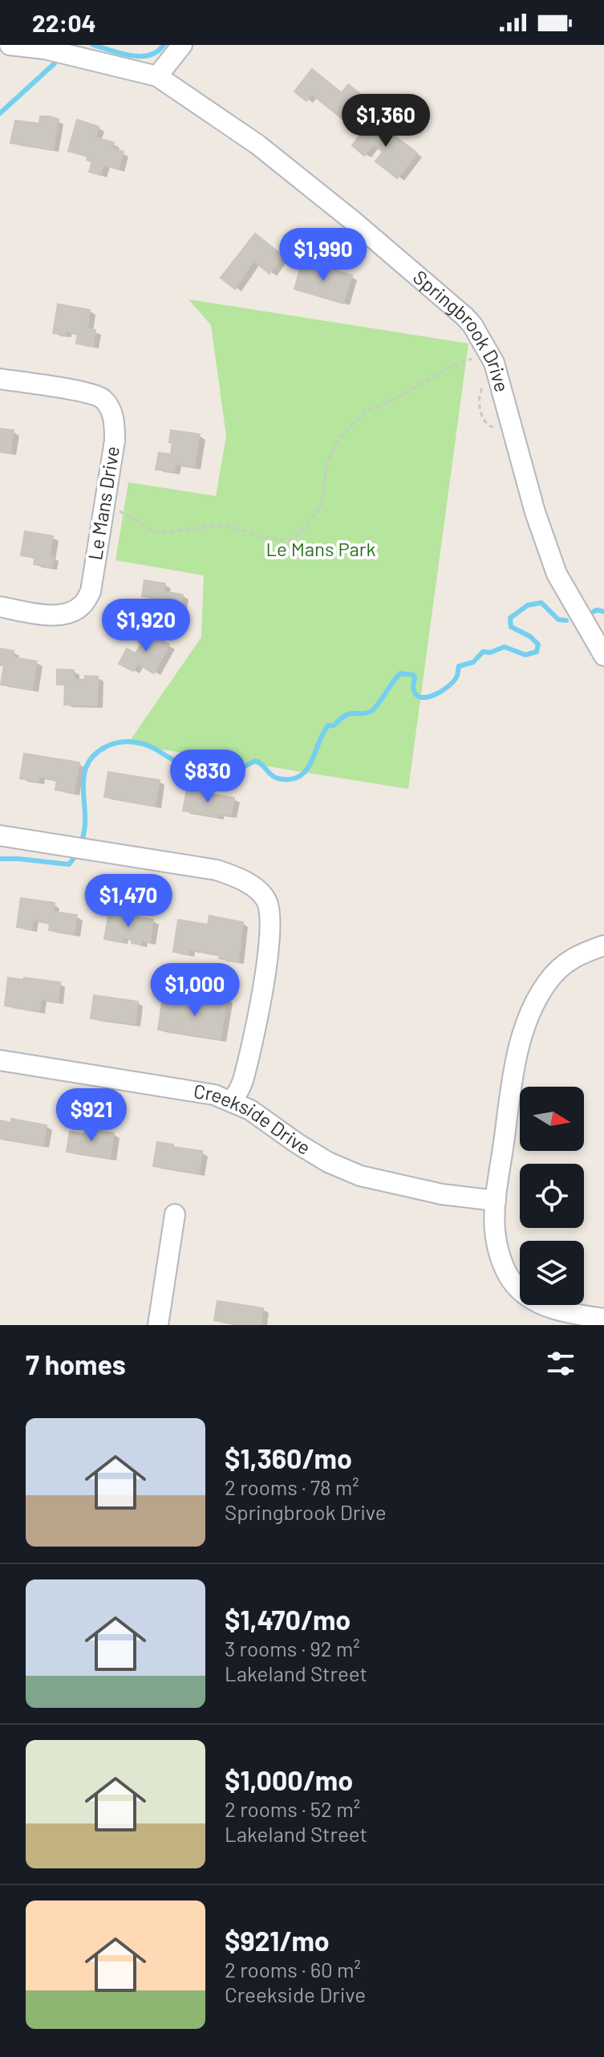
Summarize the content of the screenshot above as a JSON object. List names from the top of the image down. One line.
{"streets":{"street":["Springbrook Drive","Le Mans Drive","Creekside Drive"]},"parks":["Le Mans Park"],"north":"right","page":{"status":"22:04","price":["$1,360","$1,990","$1,920","$830","$1,470","$1,000","$921"],"heading":"7 homes","list":[{"name":"$1,360/mo","note":"2 rooms · 78 m² · Springbrook Drive"},{"name":"$1,470/mo","note":"3 rooms · 92 m² · Lakeland Street"},{"name":"$1,000/mo","note":"2 rooms · 52 m² · Lakeland Street"},{"name":"$921/mo","note":"2 rooms · 60 m² · Creekside Drive"}]}}
